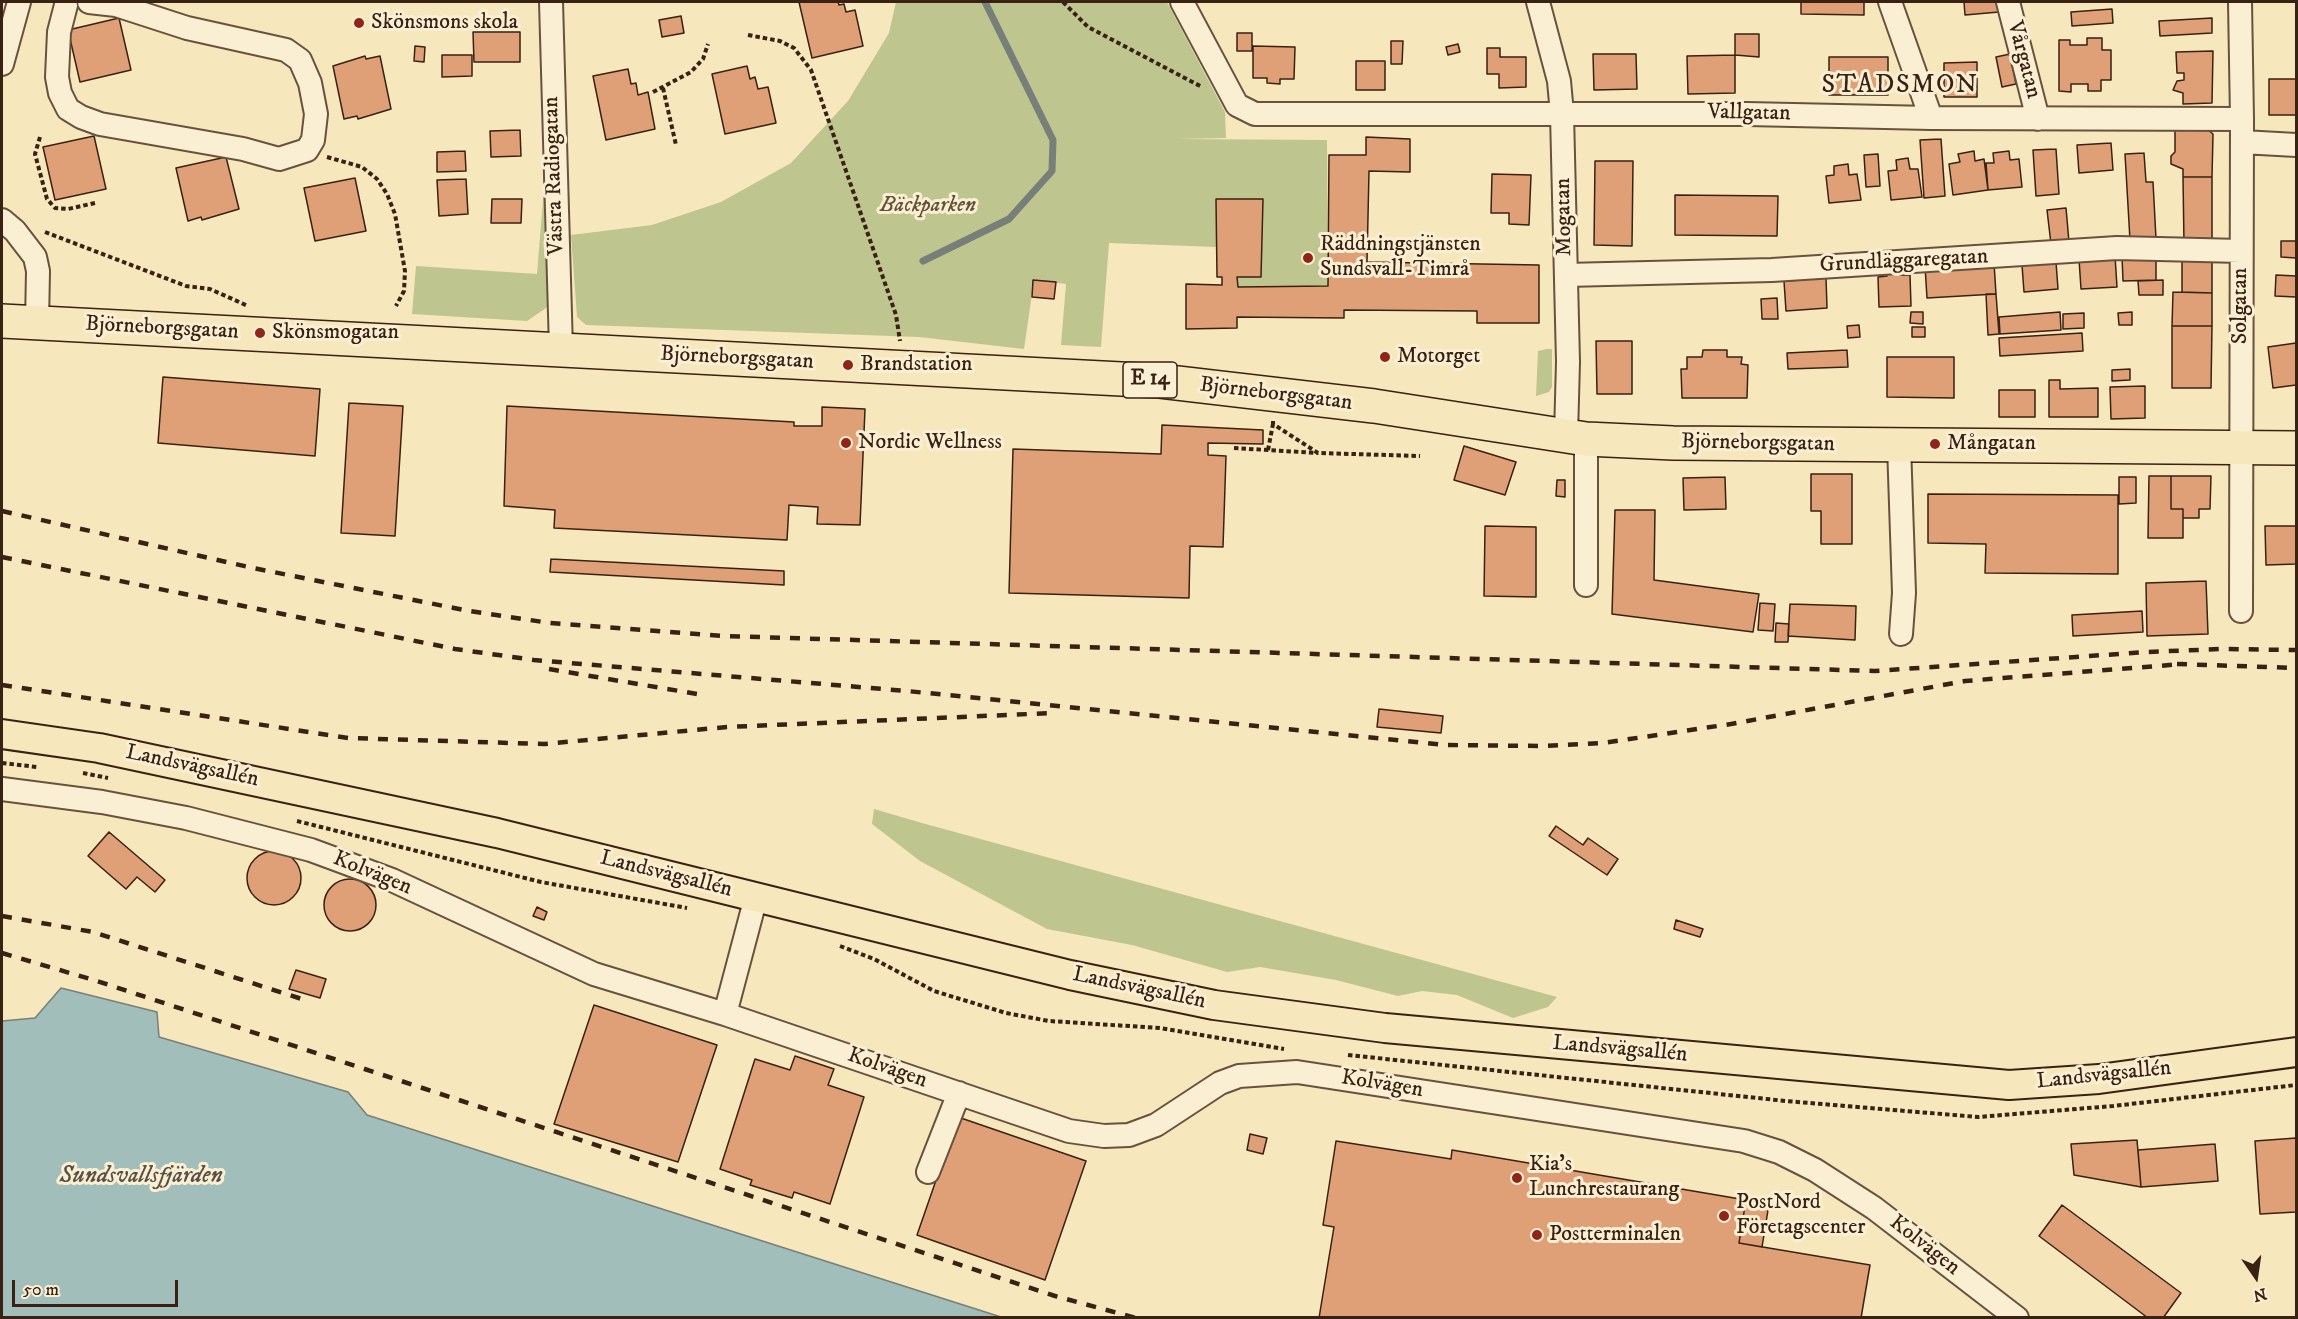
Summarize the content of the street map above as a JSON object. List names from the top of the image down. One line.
{"streets":{"highway":["Björneborgsgatan","E 14"],"main road":["Landsvägsallén"],"street":["Vårgatan","Vallgatan","Västra Radiogatan","Mogatan","Grundläggaregatan","Solgatan","Kolvägen"]},"crossings":[["Vårgatan","Vallgatan"],["Vallgatan","Mogatan"],["Vallgatan","Solgatan"],["Västra Radiogatan","Björneborgsgatan"],["Mogatan","Grundläggaregatan"],["Mogatan","Björneborgsgatan"],["Grundläggaregatan","Solgatan"],["Solgatan","Björneborgsgatan"]],"districts":["STADSMON"],"water":["Sundsvallsfjärden"],"parks":["Bäckparken"],"places":["Skönsmons skola","Räddningstjänsten Sundsvall-Timrå","Skönsmogatan","Motorget","Brandstation","Nordic Wellness","Mångatan","Kia's Lunchrestaurang","PostNord Företagscenter","Postterminalen"],"scale_bar":"50 m","north":"bottom"}
